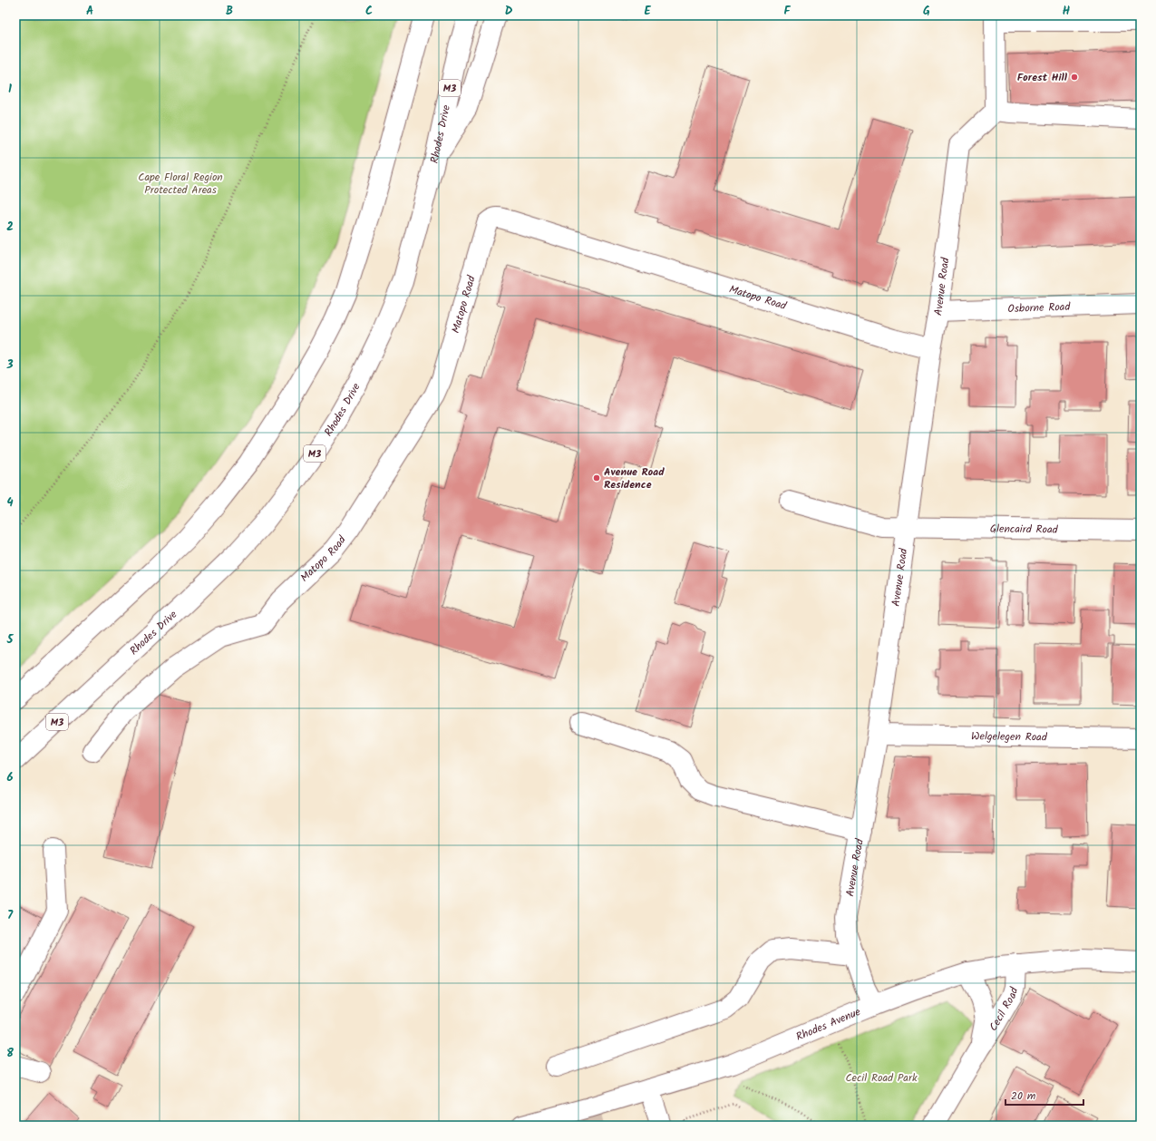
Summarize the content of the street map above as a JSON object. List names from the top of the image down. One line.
{"streets":{"main road":["M3","Rhodes Drive","Avenue Road","Matopo Road","Osborne Road","Glencaird Road","Welgelegen Road","Cecil Road","Rhodes Avenue"]},"crossings":[["Avenue Road","Matopo Road"],["Avenue Road","Osborne Road"],["Avenue Road","Glencaird Road"],["Avenue Road","Welgelegen Road"],["Avenue Road","Rhodes Avenue"],["Cecil Road","Rhodes Avenue"]],"parks":["Cape Floral Region Protected Areas","Cecil Road Park"],"places":["Forest Hill","Avenue Road Residence"],"scale_bar":"20 m","grid":{"columns":["A","B","C","D","E","F","G","H"],"rows":["1","2","3","4","5","6","7","8"]}}
